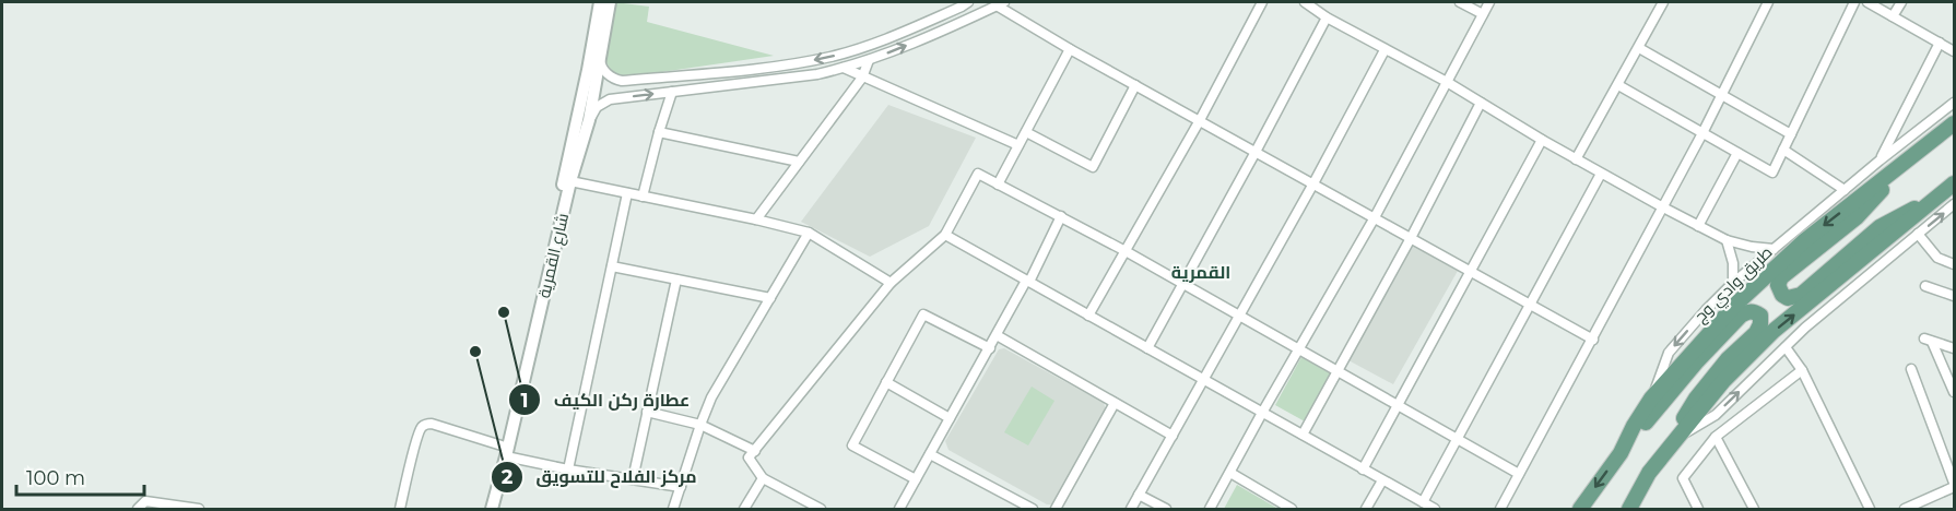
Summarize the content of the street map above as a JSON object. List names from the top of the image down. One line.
{"streets":{"main road":["طريق وادي وج"],"street":["شارع القمرية"]},"districts":["القمرية"],"places":["عطارة ركن الكيف","مركز الفلاح للتسويق"],"scale_bar":"100 m"}
